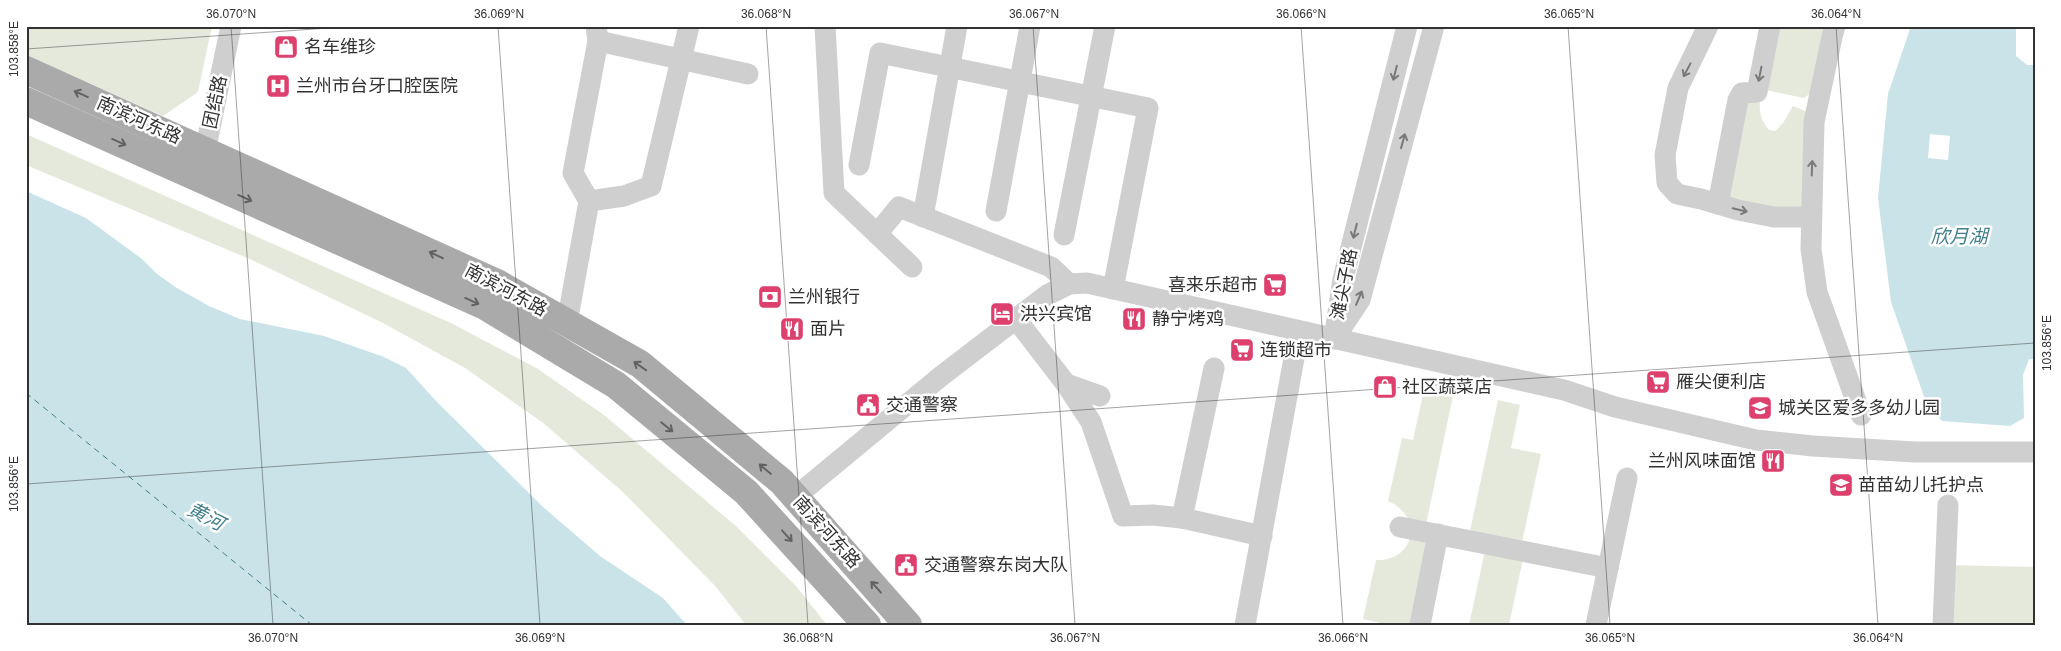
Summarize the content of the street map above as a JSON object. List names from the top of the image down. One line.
{"streets":{"main road":["南滨河东路"],"street":["团结路","滩尖子路"]},"crossings":[["团结路","南滨河东路"]],"water":["欣月湖","黄河"],"places":{"shop":["名车维珍","社区蔬菜店"],"hospital":["兰州市台牙口腔医院"],"supermarket":["喜来乐超市","连锁超市","雁尖便利店"],"bank":["兰州银行"],"hotel":["洪兴宾馆"],"restaurant":["静宁烤鸡","面片","兰州风味面馆"],"public building":["交通警察","交通警察东岗大队"],"school or university":["城关区爱多多幼儿园","苗苗幼儿托护点"]},"coordinates":["36.070°N","36.069°N","36.068°N","36.067°N","36.066°N","36.065°N","36.064°N","103.858°E","103.856°E"]}
